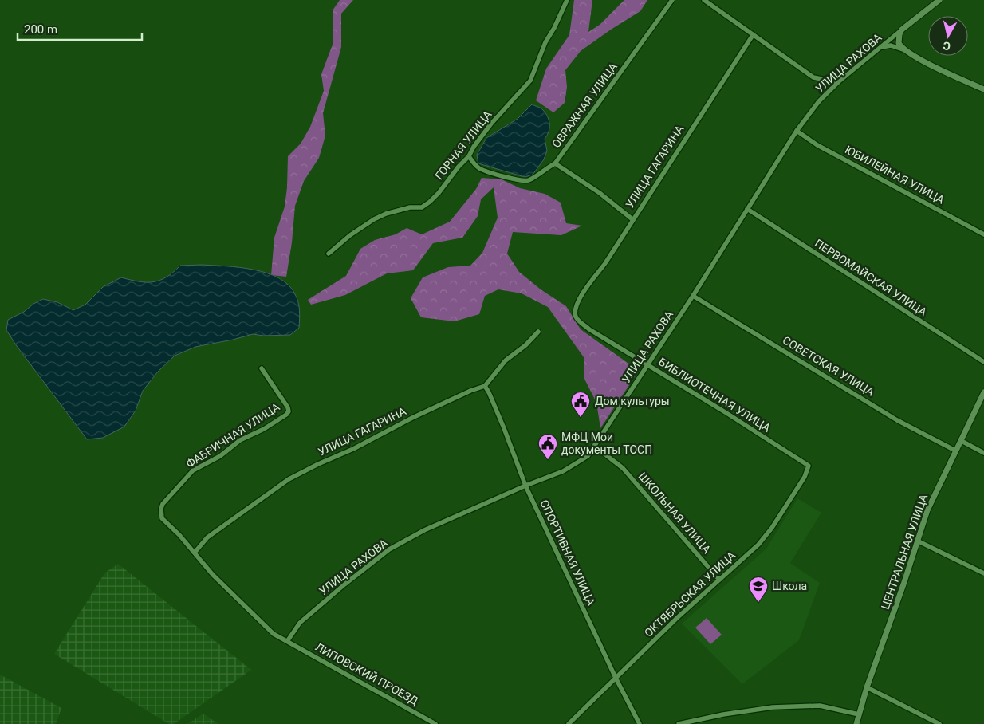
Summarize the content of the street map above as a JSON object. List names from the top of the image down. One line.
{"streets":{"main road":["ЦЕНТРАЛЬНАЯ УЛИЦА"],"street":["УЛИЦА РАХОВА","ОВРАЖНАЯ УЛИЦА","ГОРНАЯ УЛИЦА","УЛИЦА ГАГАРИНА","ЮБИЛЕЙНАЯ УЛИЦА","ПЕРВОМАЙСКАЯ УЛИЦА","СОВЕТСКАЯ УЛИЦА","БИБЛИОТЕЧНАЯ УЛИЦА","ФАБРИЧНАЯ УЛИЦА","ШКОЛЬНАЯ УЛИЦА","СПОРТИВНАЯ УЛИЦА","ОКТЯБРЬСКАЯ УЛИЦА","ЛИПОВСКИЙ ПРОЕЗД"]},"crossings":[["УЛИЦА РАХОВА","ЮБИЛЕЙНАЯ УЛИЦА"],["УЛИЦА РАХОВА","ПЕРВОМАЙСКАЯ УЛИЦА"],["УЛИЦА РАХОВА","СОВЕТСКАЯ УЛИЦА"],["УЛИЦА РАХОВА","БИБЛИОТЕЧНАЯ УЛИЦА"],["УЛИЦА РАХОВА","ШКОЛЬНАЯ УЛИЦА"],["УЛИЦА РАХОВА","СПОРТИВНАЯ УЛИЦА"],["УЛИЦА РАХОВА","ЛИПОВСКИЙ ПРОЕЗД"],["ОВРАЖНАЯ УЛИЦА","УЛИЦА ГАГАРИНА"],["УЛИЦА ГАГАРИНА","БИБЛИОТЕЧНАЯ УЛИЦА"],["УЛИЦА ГАГАРИНА","СПОРТИВНАЯ УЛИЦА"],["УЛИЦА ГАГАРИНА","ЛИПОВСКИЙ ПРОЕЗД"],["СОВЕТСКАЯ УЛИЦА","ЦЕНТРАЛЬНАЯ УЛИЦА"],["БИБЛИОТЕЧНАЯ УЛИЦА","ОКТЯБРЬСКАЯ УЛИЦА"],["ФАБРИЧНАЯ УЛИЦА","ЛИПОВСКИЙ ПРОЕЗД"],["ШКОЛЬНАЯ УЛИЦА","ОКТЯБРЬСКАЯ УЛИЦА"],["СПОРТИВНАЯ УЛИЦА","ОКТЯБРЬСКАЯ УЛИЦА"]],"places":{"public building":["Дом культуры","МФЦ Мои документы ТОСП"],"school or university":["Школа"]},"scale_bar":"200 m","north":"bottom"}
